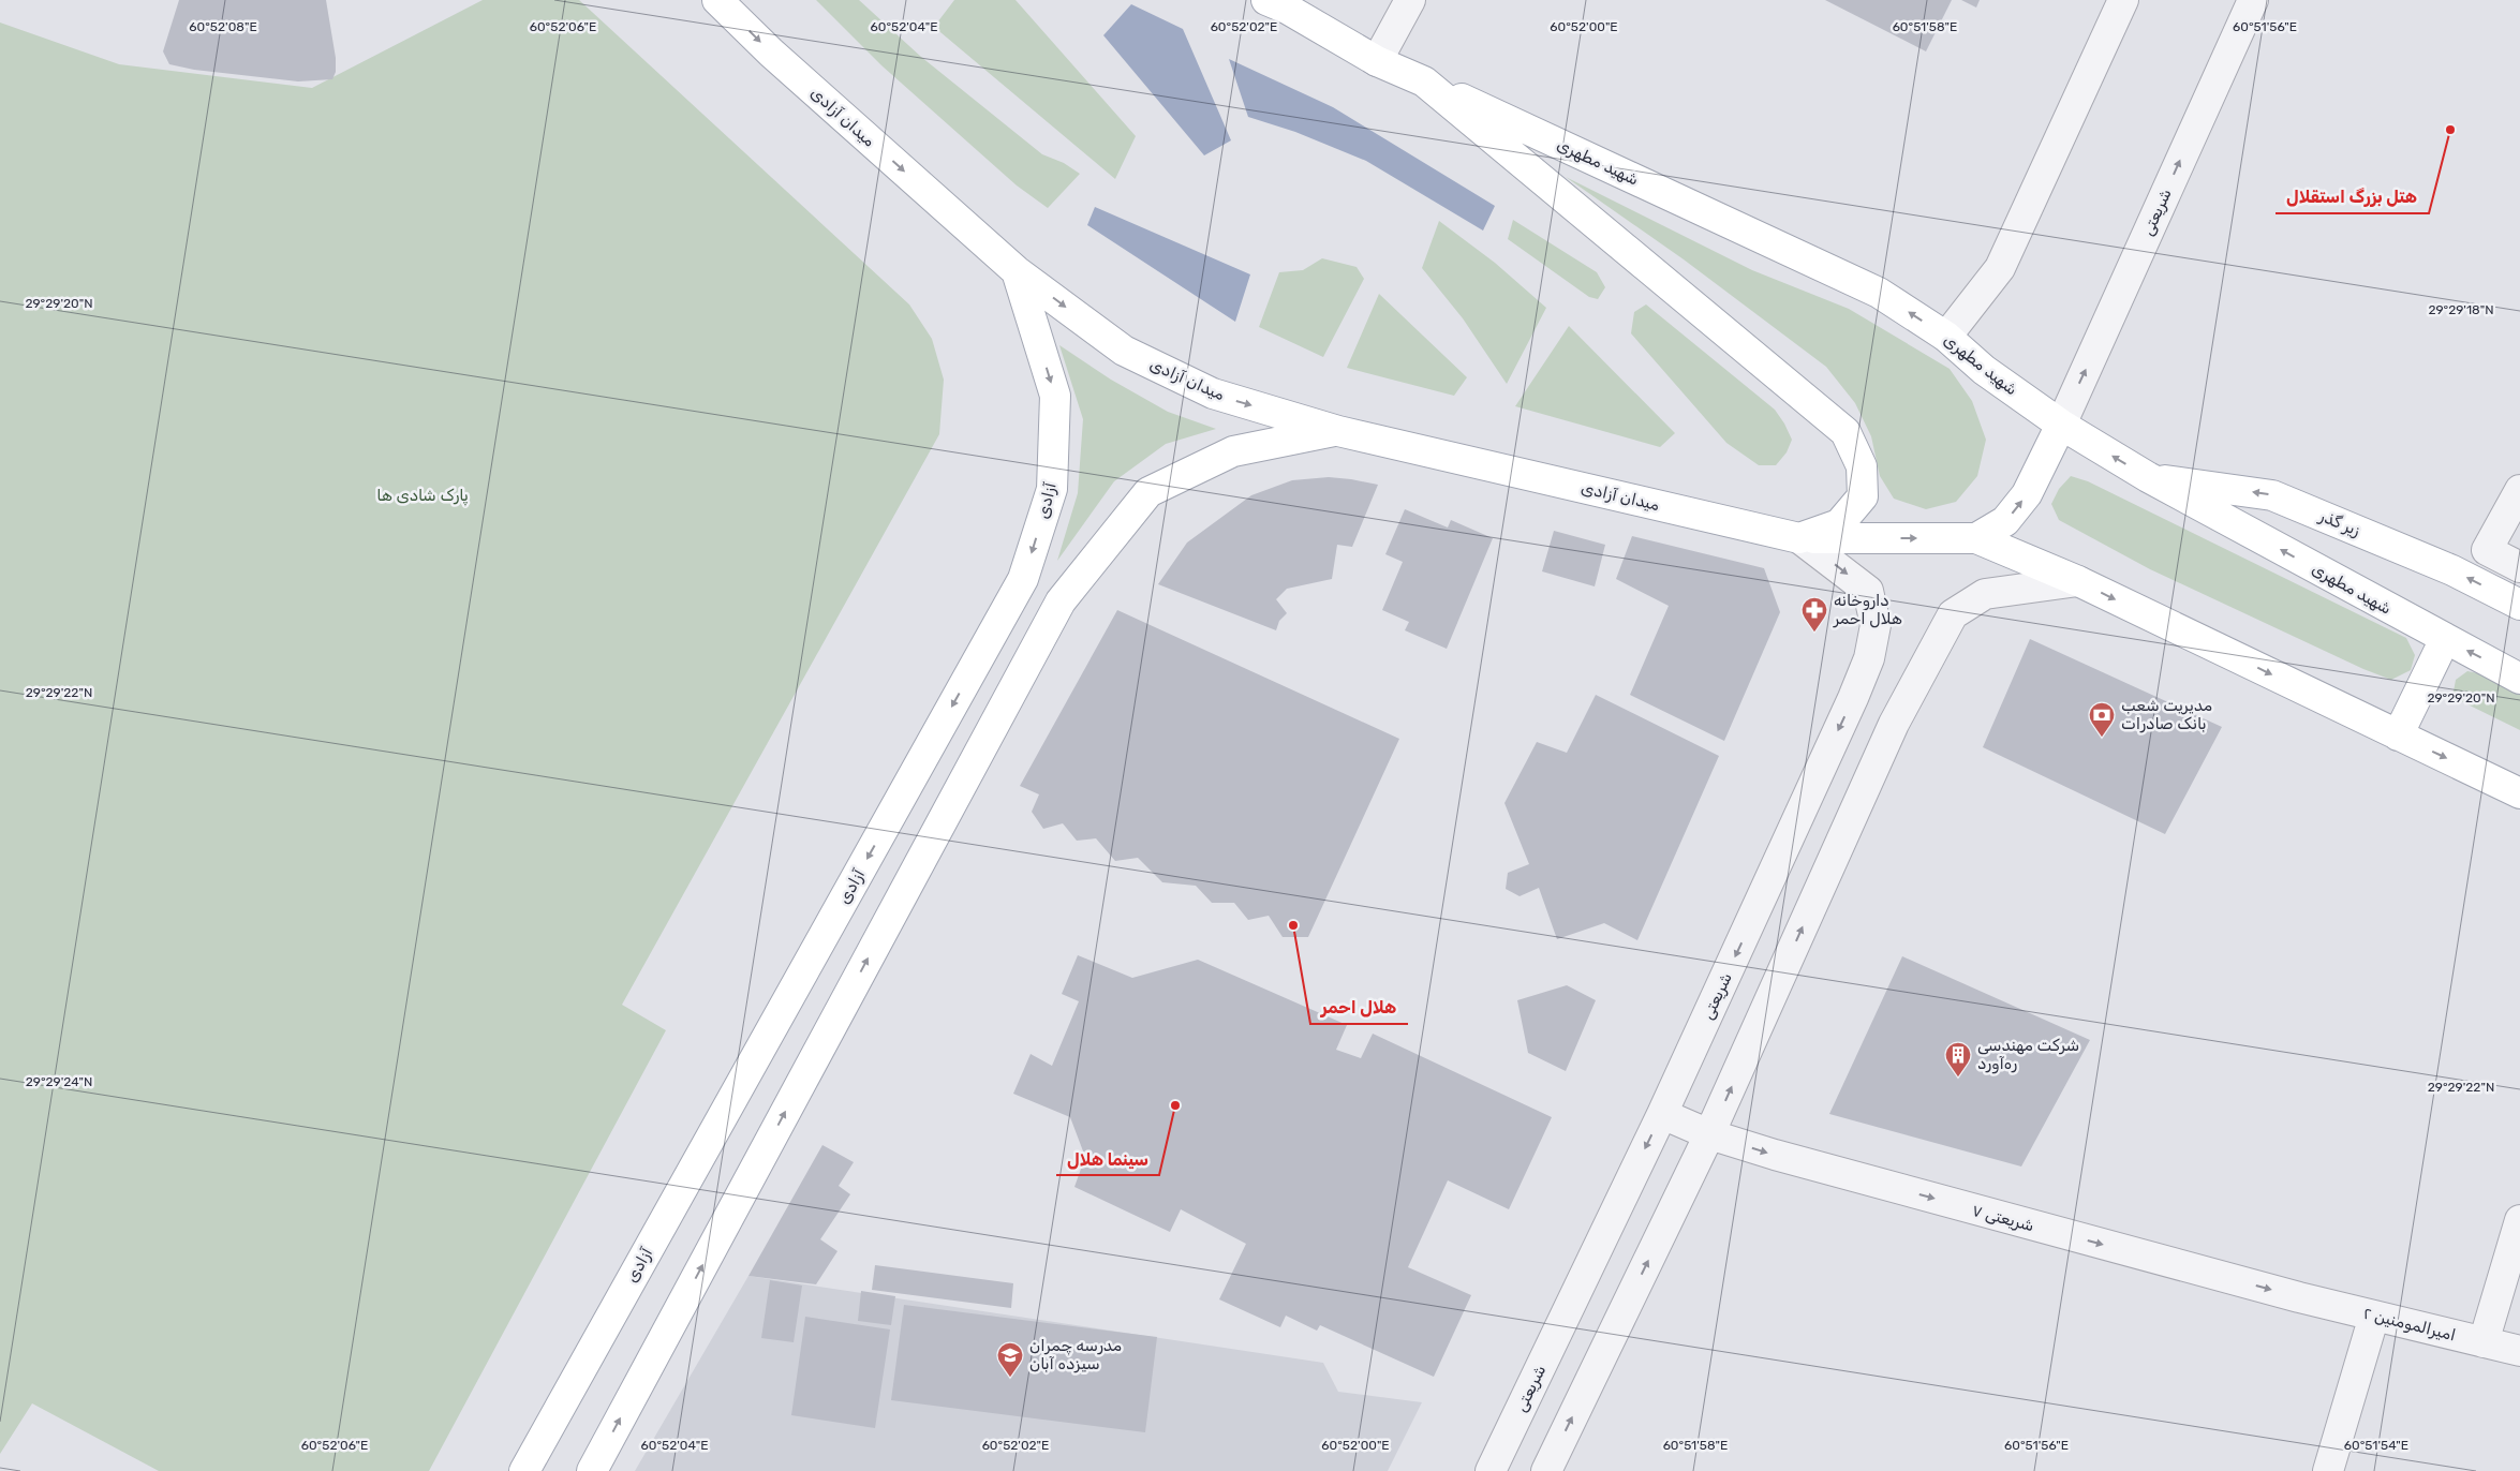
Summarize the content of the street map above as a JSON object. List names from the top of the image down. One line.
{"streets":{"main road":["میدان آزادی","شهید مطهری","آزادی","زیر گذر"],"street":["شریعتی","شریعتی ۷","امیرالمومنین ۲"]},"crossings":[["میدان آزادی","شریعتی"],["میدان آزادی","آزادی"],["شهید مطهری","شریعتی"],["شهید مطهری","زیر گذر"],["شریعتی","شریعتی ۷"],["شریعتی ۷","امیرالمومنین ۲"]],"one_way":["میدان آزادی","شریعتی ۷"],"parks":["پارک شادی ها"],"places":{"other":["هتل بزرگ استقلال","هلال احمر","سینما هلال"],"pharmacy":["داروخانه هلال احمر"],"bank":["مدیریت شعب بانک صادرات"],"building":["شرکت مهندسی ره‌آورد"],"school or university":["مدرسه چمران سیزده آبان"]},"coordinates":["60°52'06\"E","60°52'04\"E","60°52'02\"E","60°51'58\"E","60°52'08\"E","60°52'00\"E","60°51'56\"E","29°29'20\"N","29°29'18\"N","29°29'22\"N","29°29'24\"N","60°51'54\"E"]}
